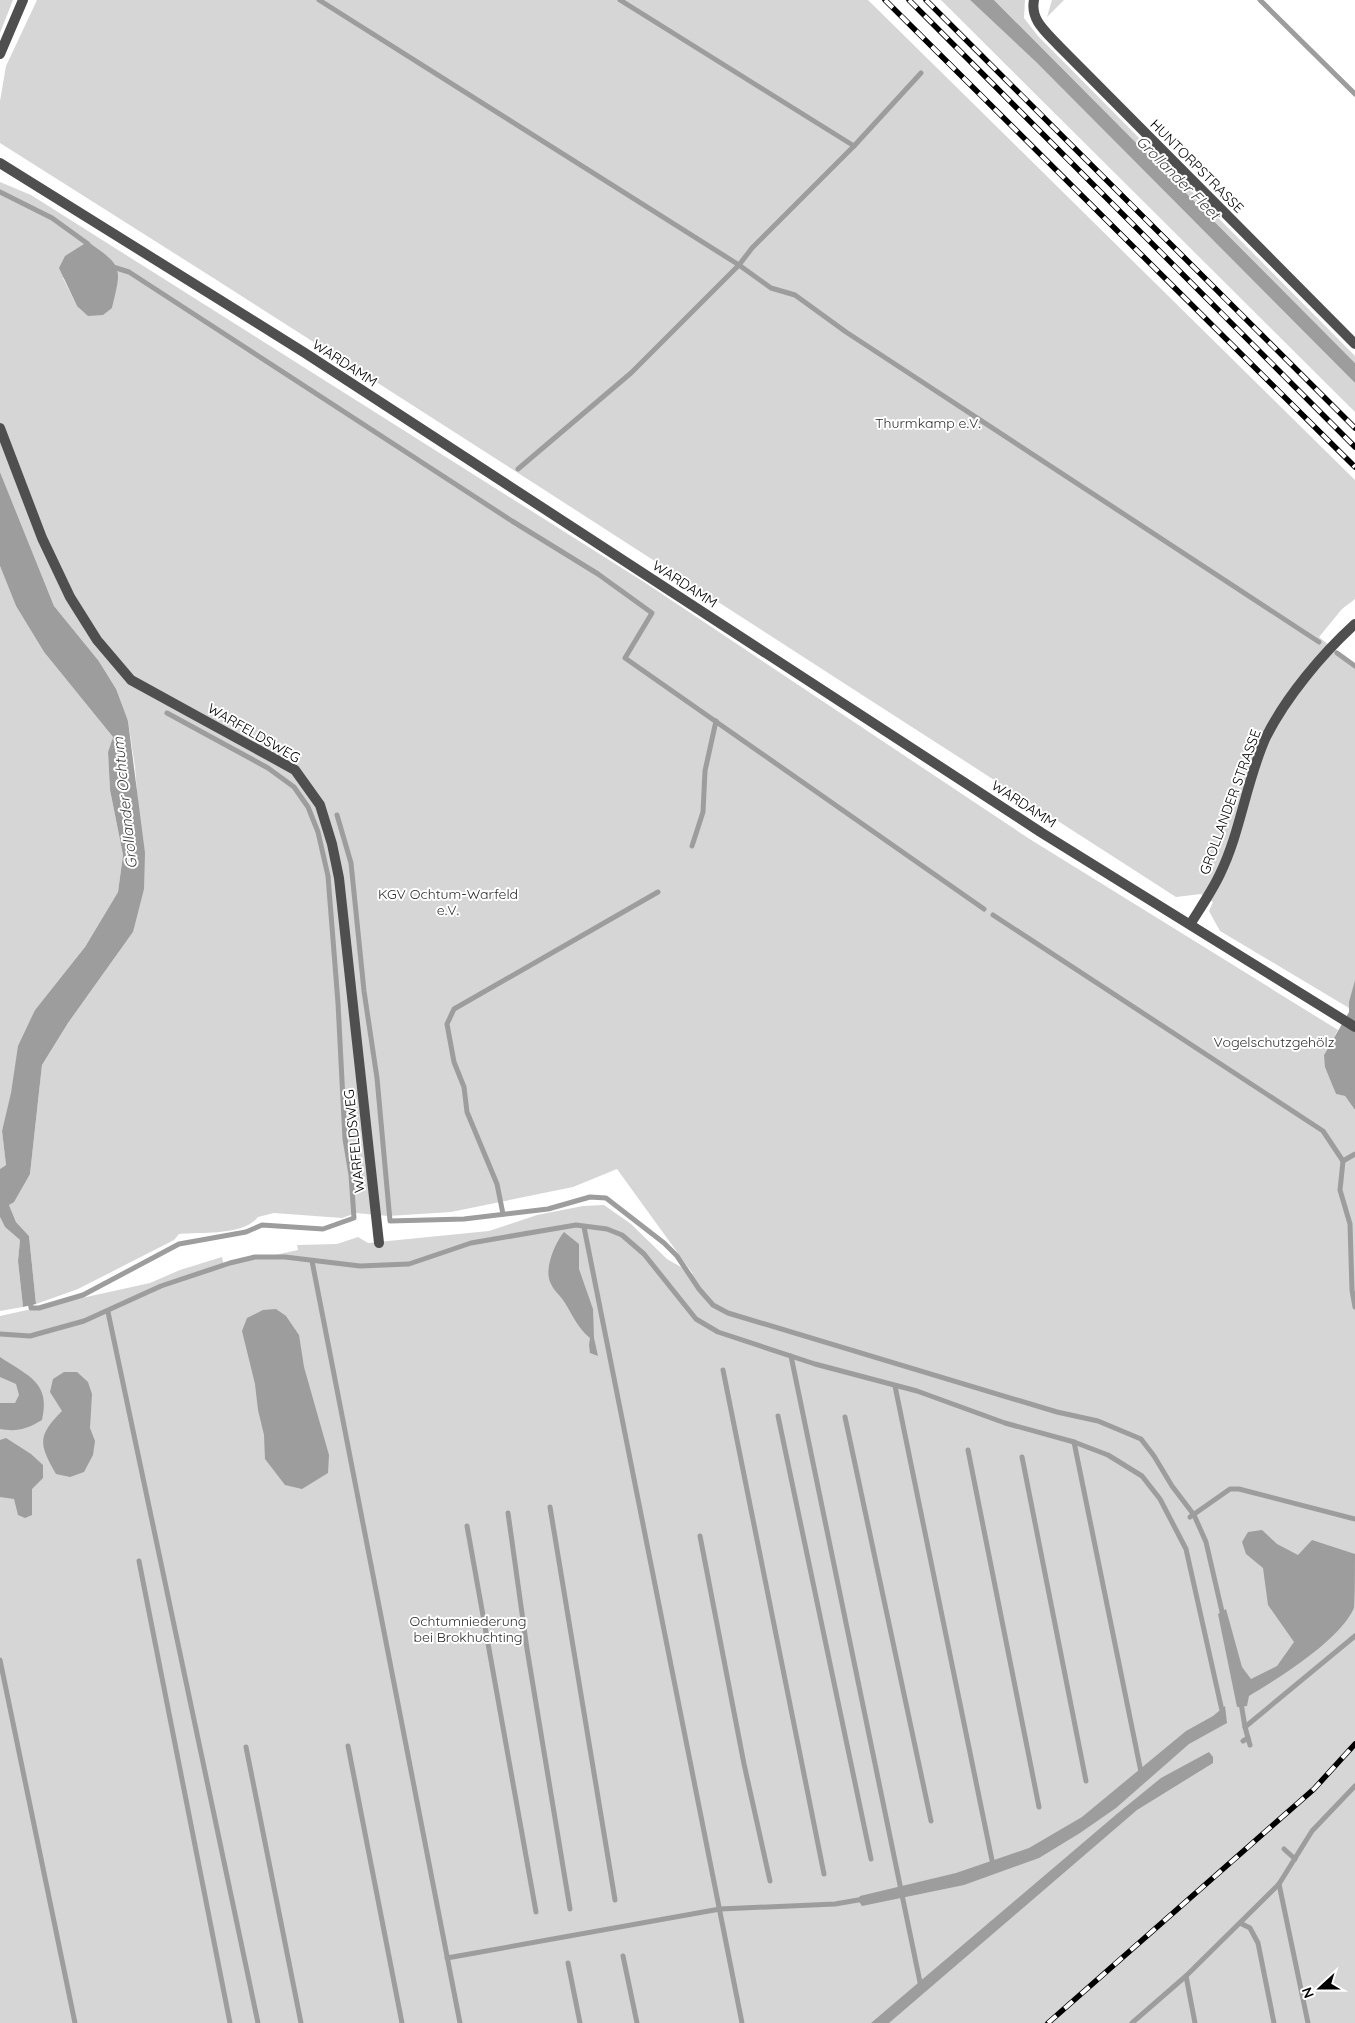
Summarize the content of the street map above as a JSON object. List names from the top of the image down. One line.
{"streets":{"street":["HUNTORPSTRASSE","WARDAMM","WARFELDSWEG","GROLLANDER STRASSE"]},"crossings":[["WARDAMM","GROLLANDER STRASSE"]],"water":["Grollander Fleet","Grollander Ochtum"],"parks":["Thurmkamp e.V.","KGV Ochtum-Warfeld e.V.","Vogelschutzgehölz","Ochtumniederung bei Brokhuchting"],"north":"left"}
